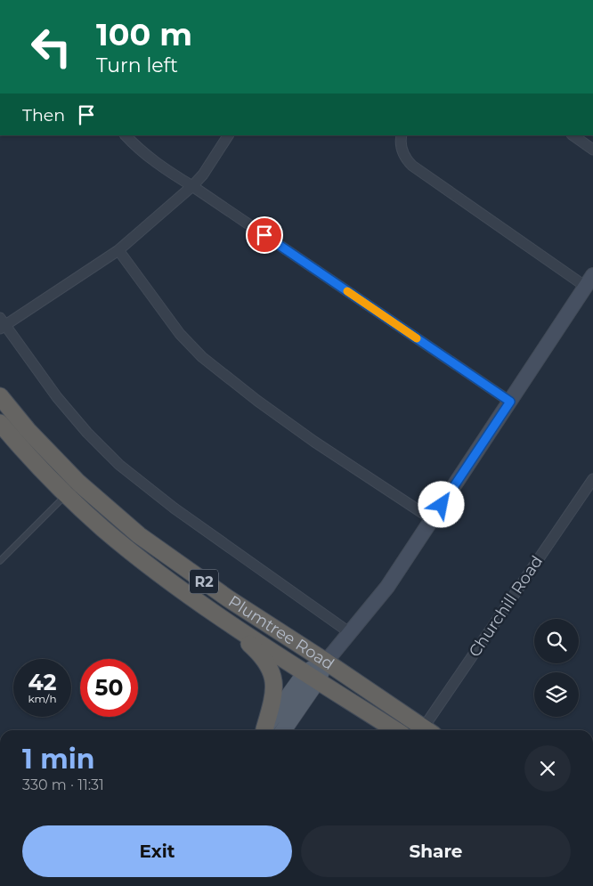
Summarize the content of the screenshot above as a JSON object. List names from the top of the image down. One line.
{"streets":{"highway":["R2","Plumtree Road"],"street":["Churchill Road"]},"page":{"turn":["100 m","Turn left"],"then":"Then","speed":"42 km/h","limit":"50","heading":["1 min","330 m · 11:31"],"buttons":["Exit","Share"]}}
